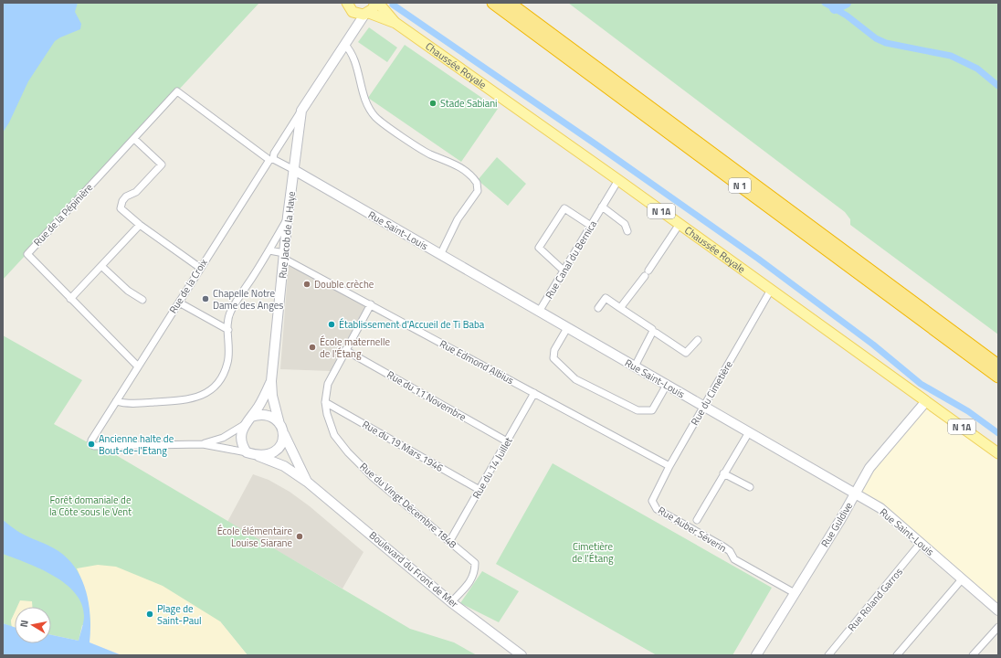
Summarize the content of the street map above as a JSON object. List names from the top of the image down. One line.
{"streets":{"highway":["N 1"],"main road":["Chaussée Royale","N 1A"],"street":["Rue de la Pépinière","Rue Saint-Louis","Rue Jacob de la Haye","Rue Canal du Bernica","Rue de la Croix","Rue Edmond Albius","Rue du Cimetière","Rue du 11 Novembre","Rue du 19 Mars 1946","Rue du 14 Juillet","Rue du Vingt Décembre 1848","Rue Guldive","Rue Auber Séverin","Boulevard du Front de Mer","Rue Roland Garros"]},"crossings":[["Chaussée Royale","Rue Canal du Bernica"],["Chaussée Royale","Rue de la Croix"],["Chaussée Royale","Rue du Cimetière"],["Chaussée Royale","Rue Guldive"],["Rue de la Pépinière","Rue de la Croix"],["Rue Saint-Louis","Rue Jacob de la Haye"],["Rue Saint-Louis","Rue Canal du Bernica"],["Rue Saint-Louis","Rue du Cimetière"],["Rue Saint-Louis","Rue Guldive"],["Rue Saint-Louis","Rue Auber Séverin"],["Rue Saint-Louis","Rue Roland Garros"],["Rue Jacob de la Haye","Rue de la Croix"],["Rue Jacob de la Haye","Rue Edmond Albius"],["Rue Jacob de la Haye","Boulevard du Front de Mer"],["Rue de la Croix","Boulevard du Front de Mer"],["Rue Edmond Albius","Rue du Cimetière"],["Rue Edmond Albius","Rue du 14 Juillet"],["Rue Edmond Albius","Rue du Vingt Décembre 1848"],["Rue du Cimetière","Rue Auber Séverin"],["Rue du 11 Novembre","Rue du 14 Juillet"],["Rue du 11 Novembre","Rue du Vingt Décembre 1848"],["Rue du 19 Mars 1946","Rue du 14 Juillet"],["Rue du 19 Mars 1946","Rue du Vingt Décembre 1848"],["Rue du 14 Juillet","Rue du Vingt Décembre 1848"],["Rue du Vingt Décembre 1848","Boulevard du Front de Mer"],["Rue Guldive","Rue Auber Séverin"]],"parks":["Forêt domaniale de la Côte sous le Vent","Cimetière de l'Étang"],"places":["Stade Sabiani","Double crèche","Chapelle Notre Dame des Anges","Établissement d'Accueil de Ti Baba","École maternelle de l'Étang","Ancienne halte de Bout-de-l'Etang","École élémentaire Louise Siarane","Plage de Saint-Paul"],"north":"left"}
